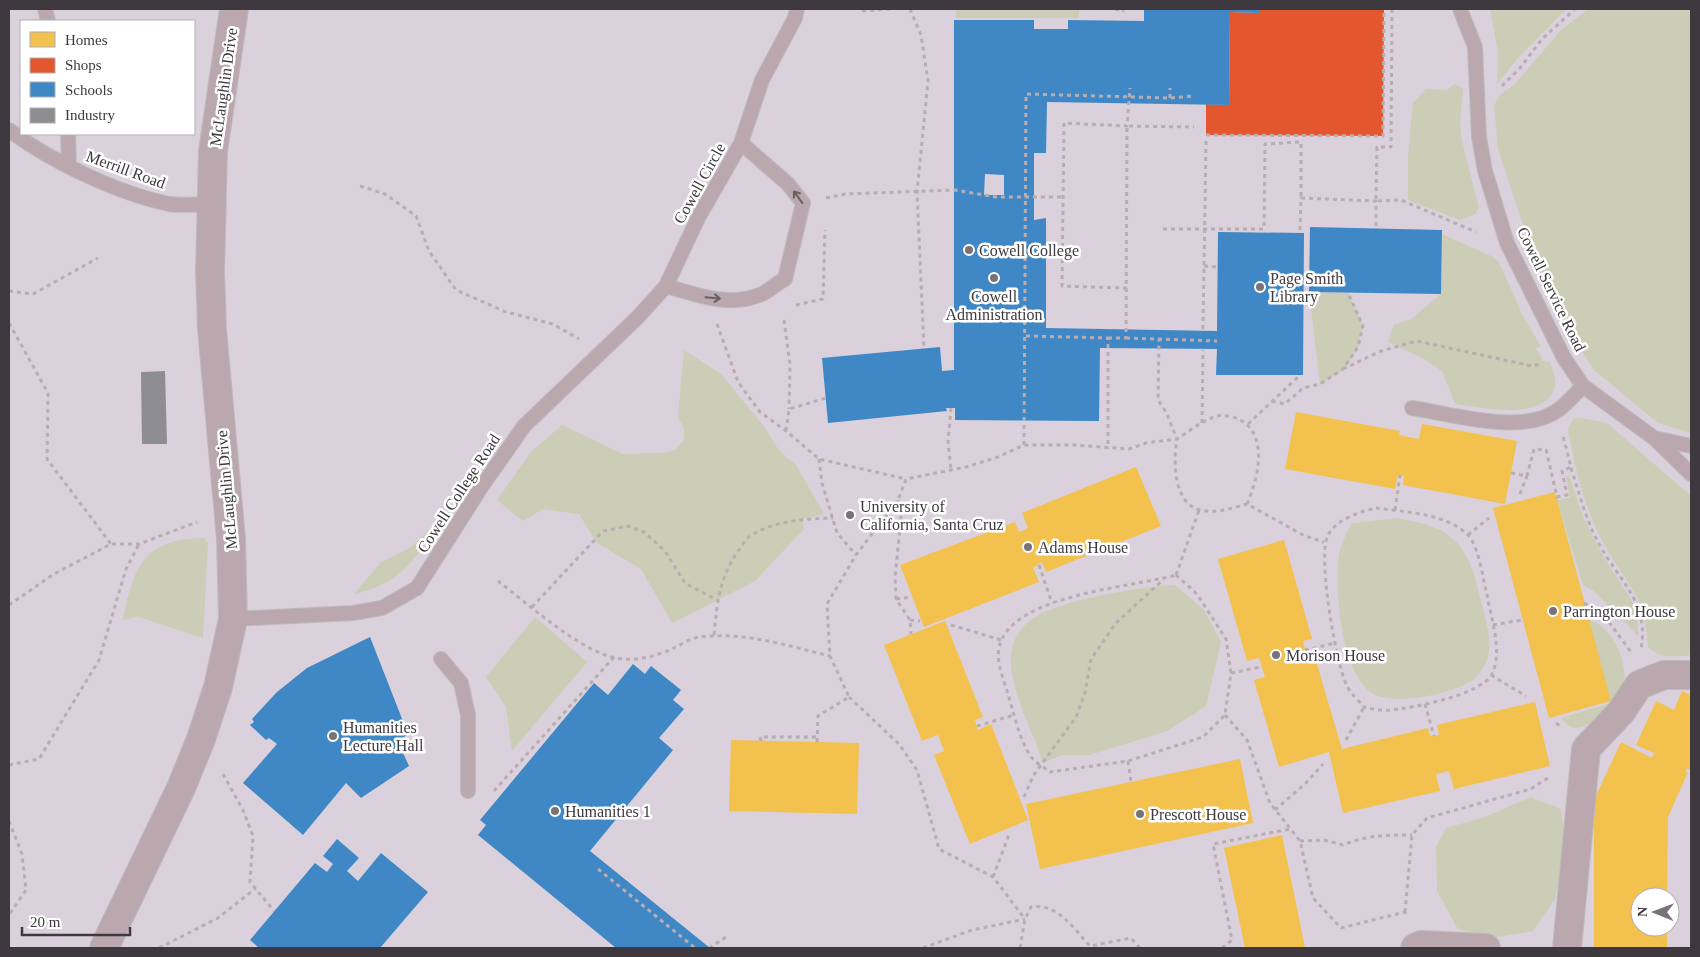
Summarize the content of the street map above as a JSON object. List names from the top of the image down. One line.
{"streets":{"street":["McLaughlin Drive"],"lane":["Merrill Road","Cowell Circle","Cowell Service Road","Cowell College Road"]},"crossings":[["McLaughlin Drive","Merrill Road"],["McLaughlin Drive","Cowell College Road"],["Cowell Circle","Cowell College Road"]],"places":["Cowell College","Cowell Administration","Page Smith Library","University of California, Santa Cruz","Adams House","Parrington House","Morison House","Humanities Lecture Hall","Humanities 1","Prescott House"],"legend":["Homes","Shops","Schools","Industry"],"scale_bar":"20 m","north":"left"}
